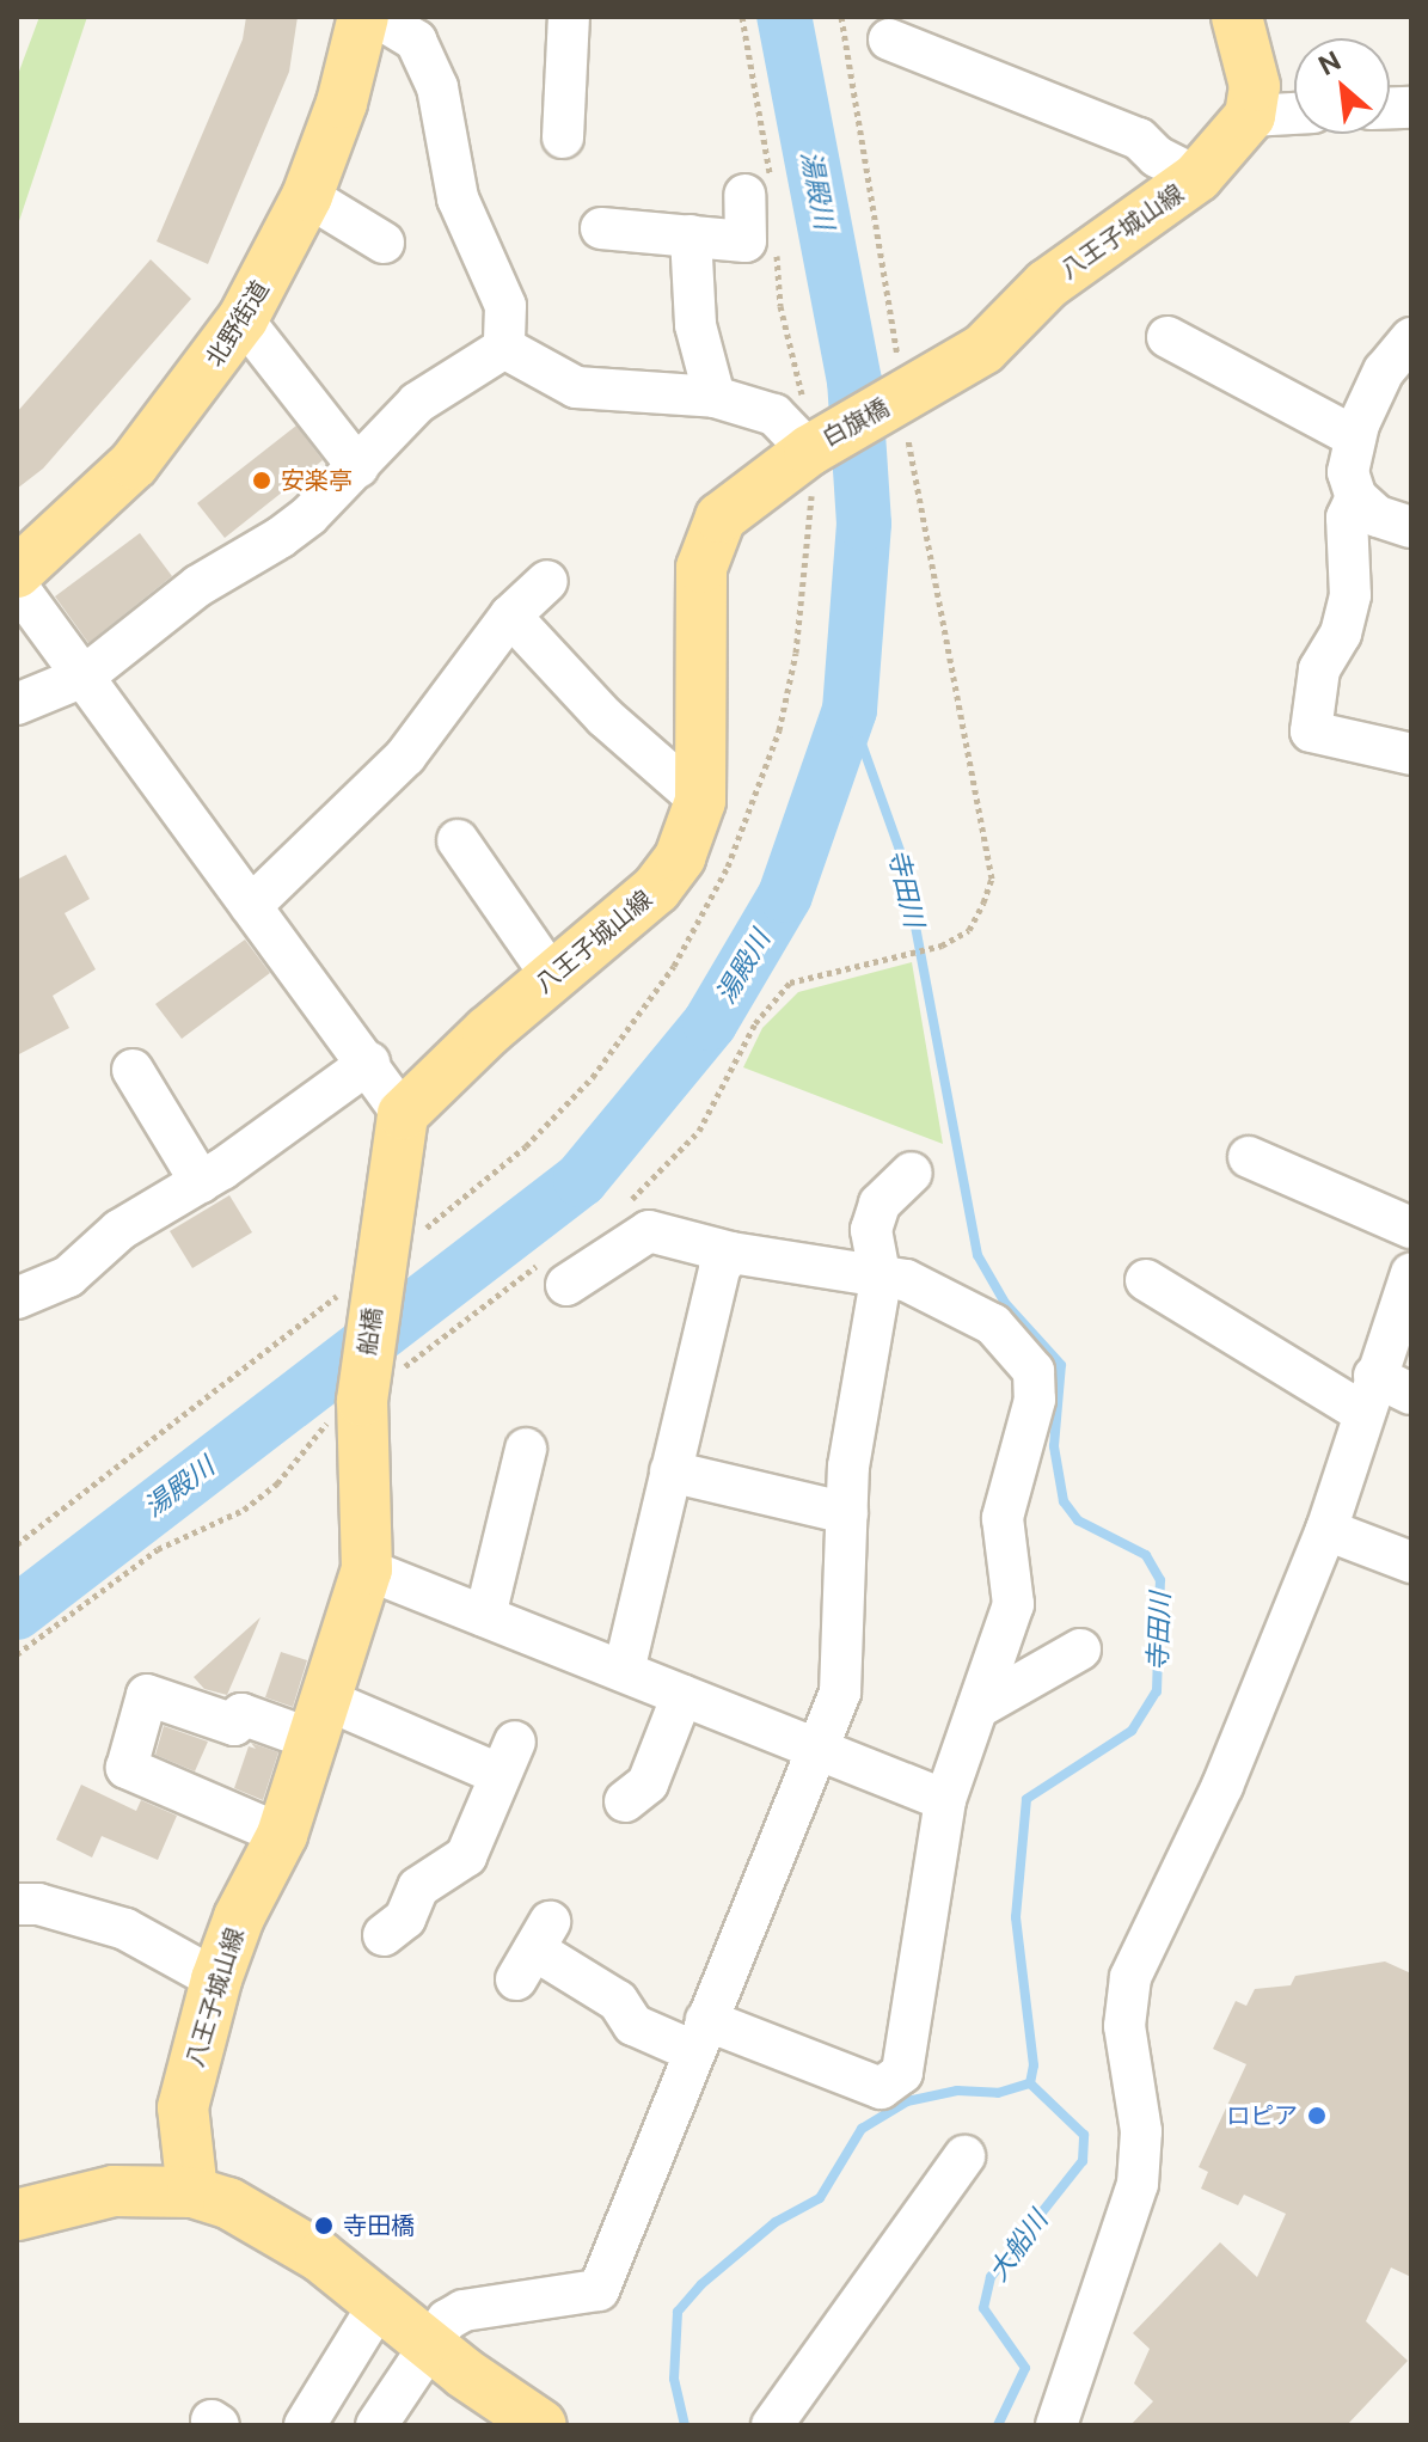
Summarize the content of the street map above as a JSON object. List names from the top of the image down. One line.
{"streets":{"main road":["八王子城山線","北野街道","白旗橋","船橋"]},"crossings":[["八王子城山線","白旗橋"],["八王子城山線","船橋"]],"water":["湯殿川","寺田川","大船川"],"places":["安楽亭","ロピア","寺田橋"],"north":"top left"}
